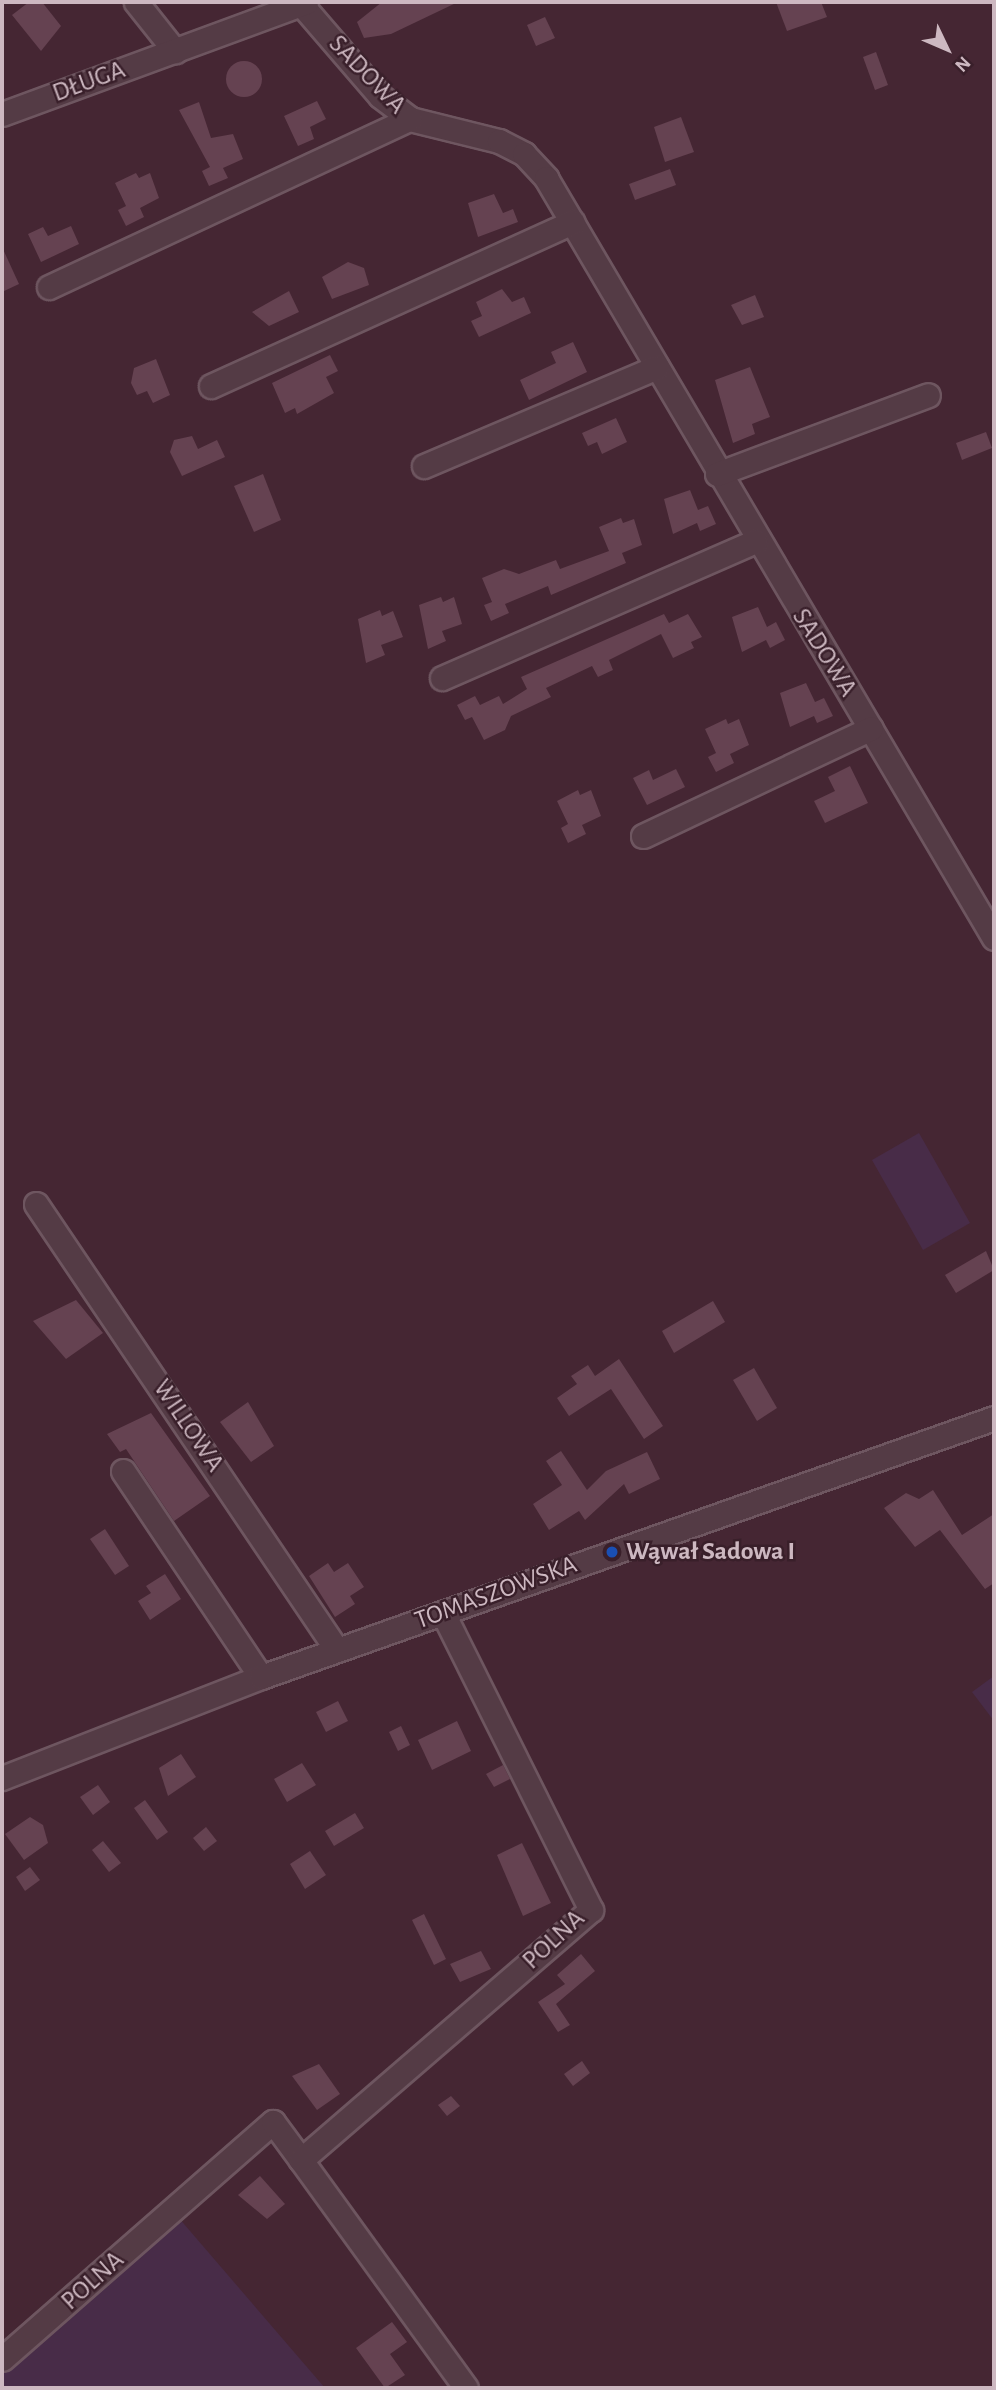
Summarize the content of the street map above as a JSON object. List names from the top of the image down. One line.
{"streets":{"street":["SADOWA","DŁUGA","WILLOWA","TOMASZOWSKA","POLNA"]},"crossings":[["SADOWA","DŁUGA"],["WILLOWA","TOMASZOWSKA"],["TOMASZOWSKA","POLNA"]],"places":["Wąwał Sadowa I"],"north":"bottom right"}
